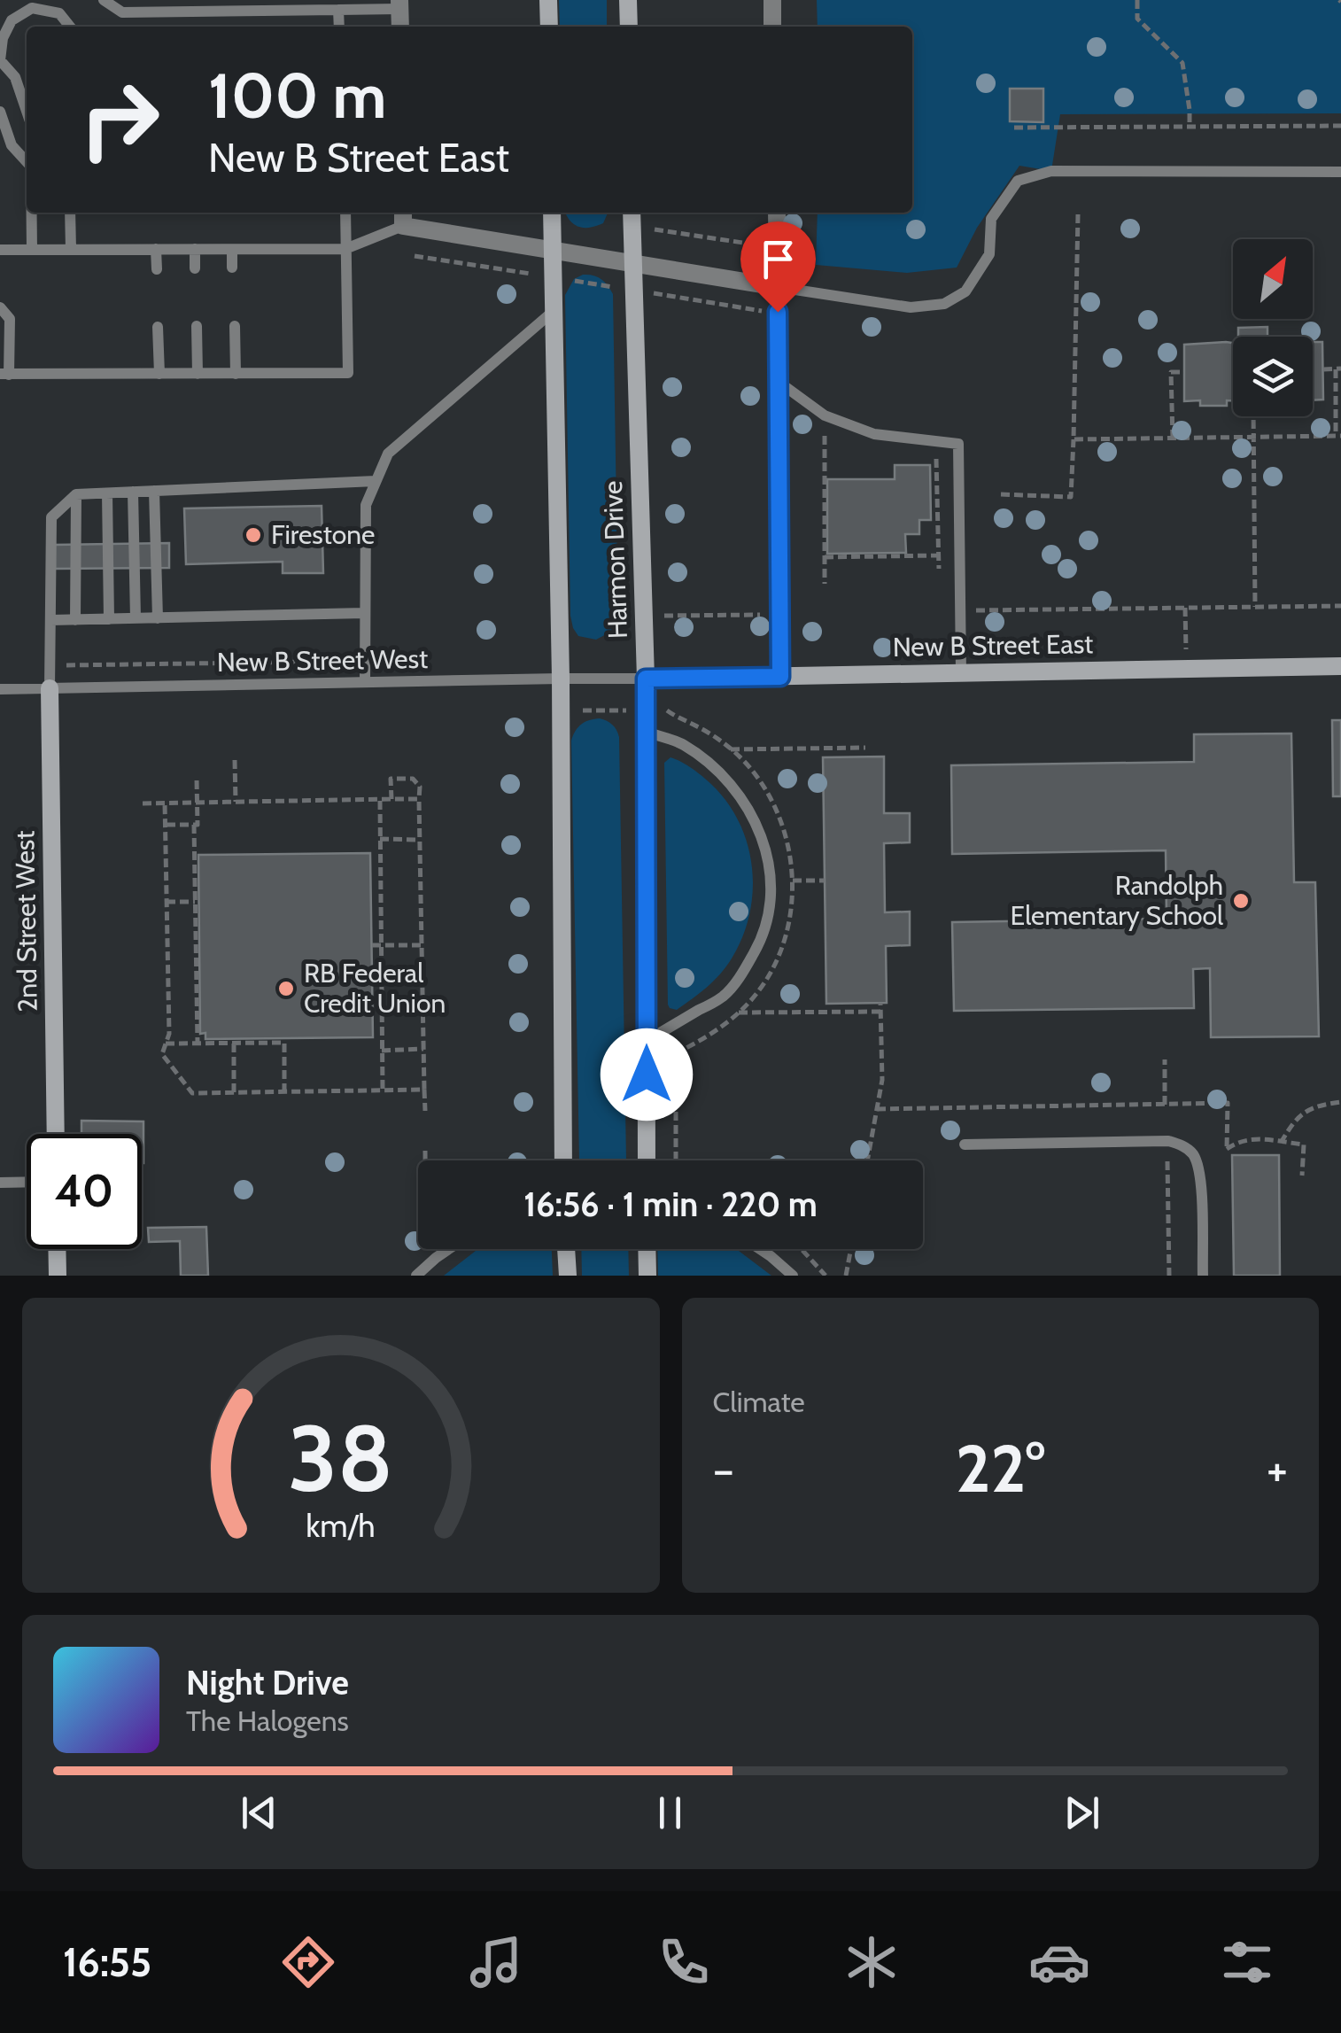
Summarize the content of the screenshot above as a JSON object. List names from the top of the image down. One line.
{"streets":{"street":["Harmon Drive","New B Street East","2nd Street West"],"lane":["New B Street West"]},"crossings":[["Harmon Drive","New B Street East"],["Harmon Drive","New B Street West"],["New B Street East","New B Street West"],["New B Street West","2nd Street West"]],"places":["Firestone","Randolph Elementary School","RB Federal Credit Union"],"north":"top right","page":{"turn":["100 m","New B Street East"],"limit":"40","trip":"16:56 · 1 min · 220 m","tile":"Climate","heat":["−","22°","+"],"song":["Night Drive","The Halogens"],"tabs":"16:55","gauge":["38","km/h"]}}
